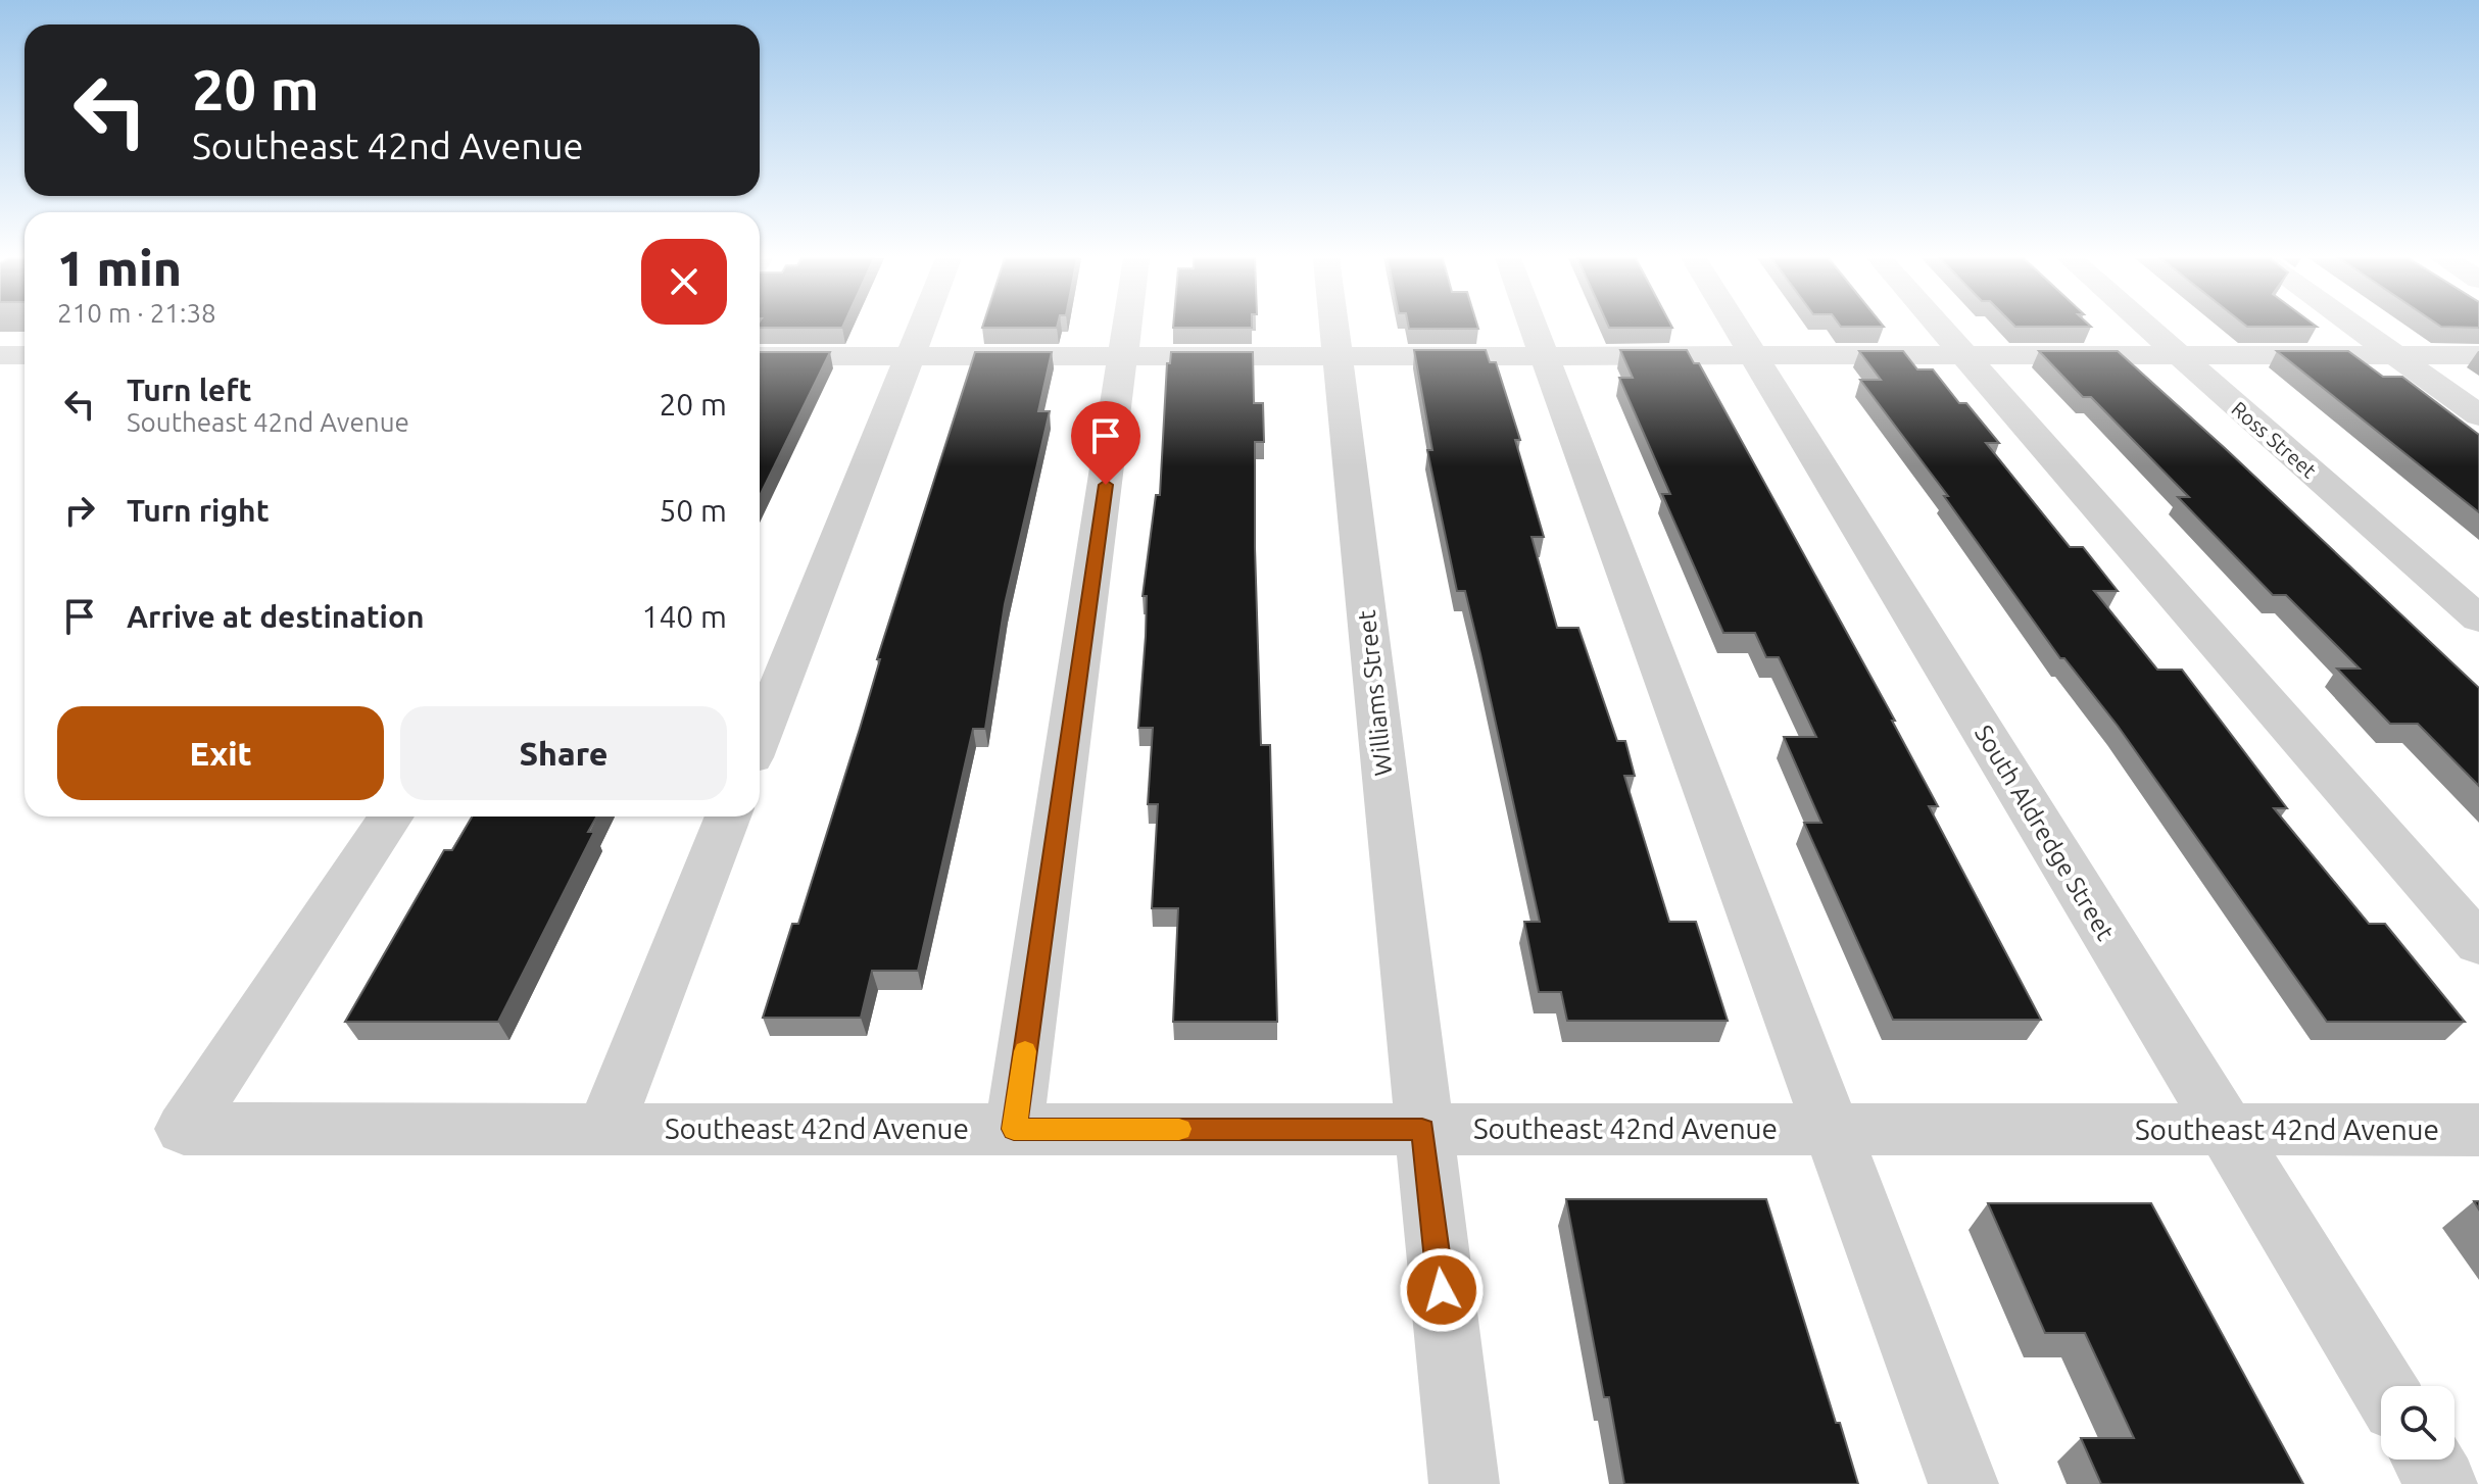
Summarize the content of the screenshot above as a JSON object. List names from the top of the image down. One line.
{"streets":{"street":["Ross Street","Williams Street","South Aldredge Street","Southeast 42nd Avenue"]},"crossings":[["Williams Street","Southeast 42nd Avenue"],["South Aldredge Street","Southeast 42nd Avenue"]],"page":{"turn":["20 m","Southeast 42nd Avenue"],"heading":["1 min","210 m · 21:38"],"list":[{"name":"Turn left","note":"Southeast 42nd Avenue","value":"20 m"},{"name":"Turn right","value":"50 m"},{"name":"Arrive at destination","value":"140 m"}],"buttons":["Exit","Share"]}}
